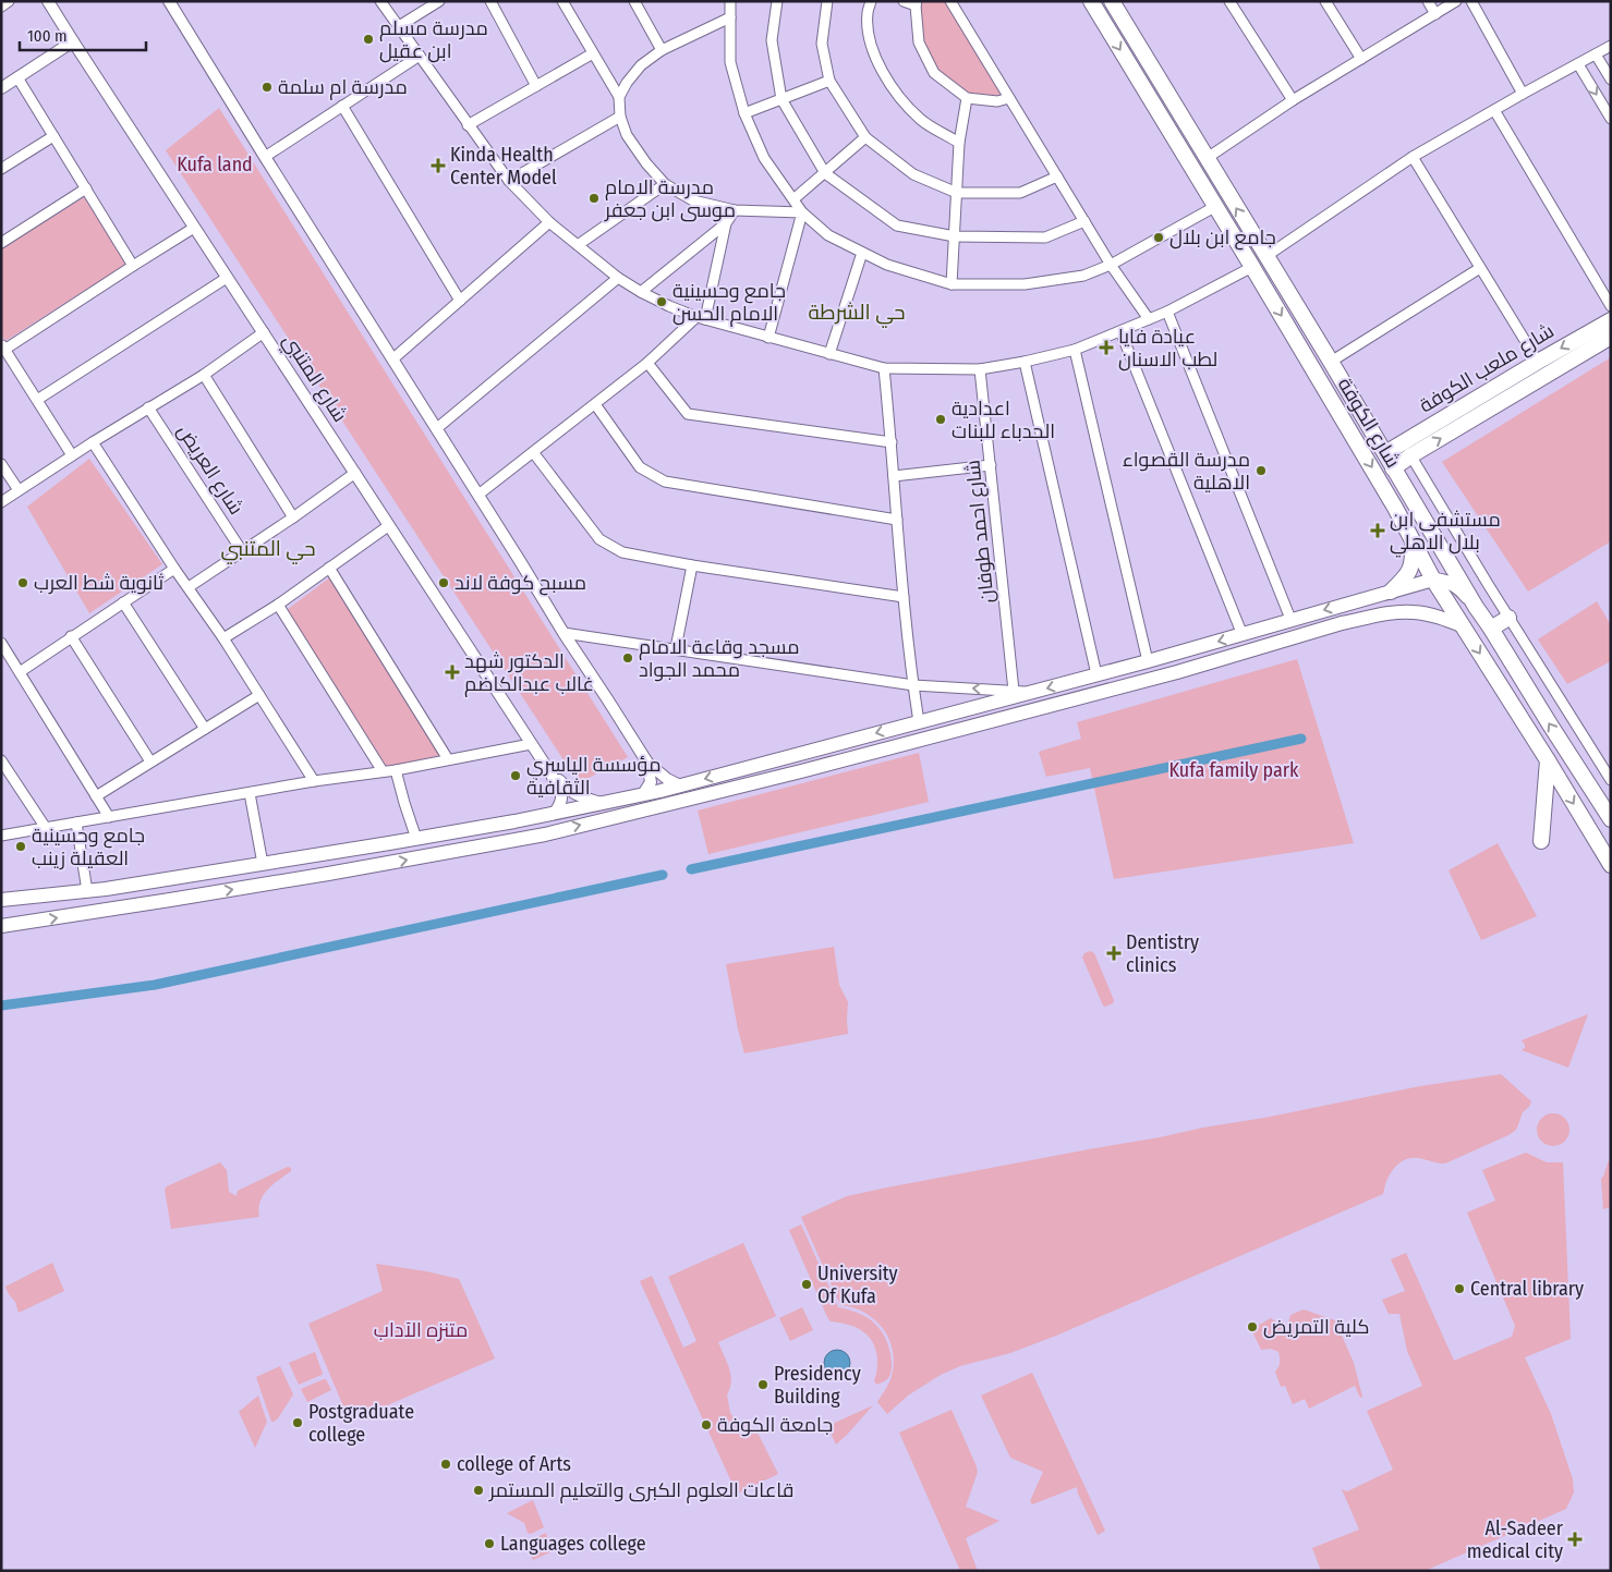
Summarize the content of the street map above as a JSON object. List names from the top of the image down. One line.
{"streets":{"main road":["شارع ملعب الكوفة","شارع الكوفة"],"street":["شارع المتنبي","شارع العريض","شارع احمد طوفان"]},"crossings":[["شارع ملعب الكوفة","شارع الكوفة"]],"districts":["حي الشرطة","حي المتنبي"],"parks":["Kufa land","Kufa family park","متنزه الآداب"],"places":{"other":["مدرسة مسلم ابن عقيل","مدرسة ام سلمة","مدرسة الامام موسى ابن جعفر","جامع ابن بلال","جامع وحسينية الامام الحسن","اعدادية الحدباء للبنات","مدرسة القصواء الاهلية","ثانوية شط العرب","مسبح كوفة لاند","مسجد وقاعة الامام محمد الجواد","مؤسسة الياسري الثقافية","جامع وحسينية العقيلة زينب","University Of Kufa","Central library","كلية التمريض","Presidency Building","Postgraduate college","جامعة الكوفة","college of Arts","قاعات العلوم الكبرى والتعليم المستمر","Languages college"],"health":["Kinda Health Center Model","عيادة فايا لطب الاسنان","مستشفى ابن بلال الاهلي","الدكتور شهد غالب عبدالكاضم","Dentistry clinics","Al-Sadeer medical city"]},"scale_bar":"100 m"}
